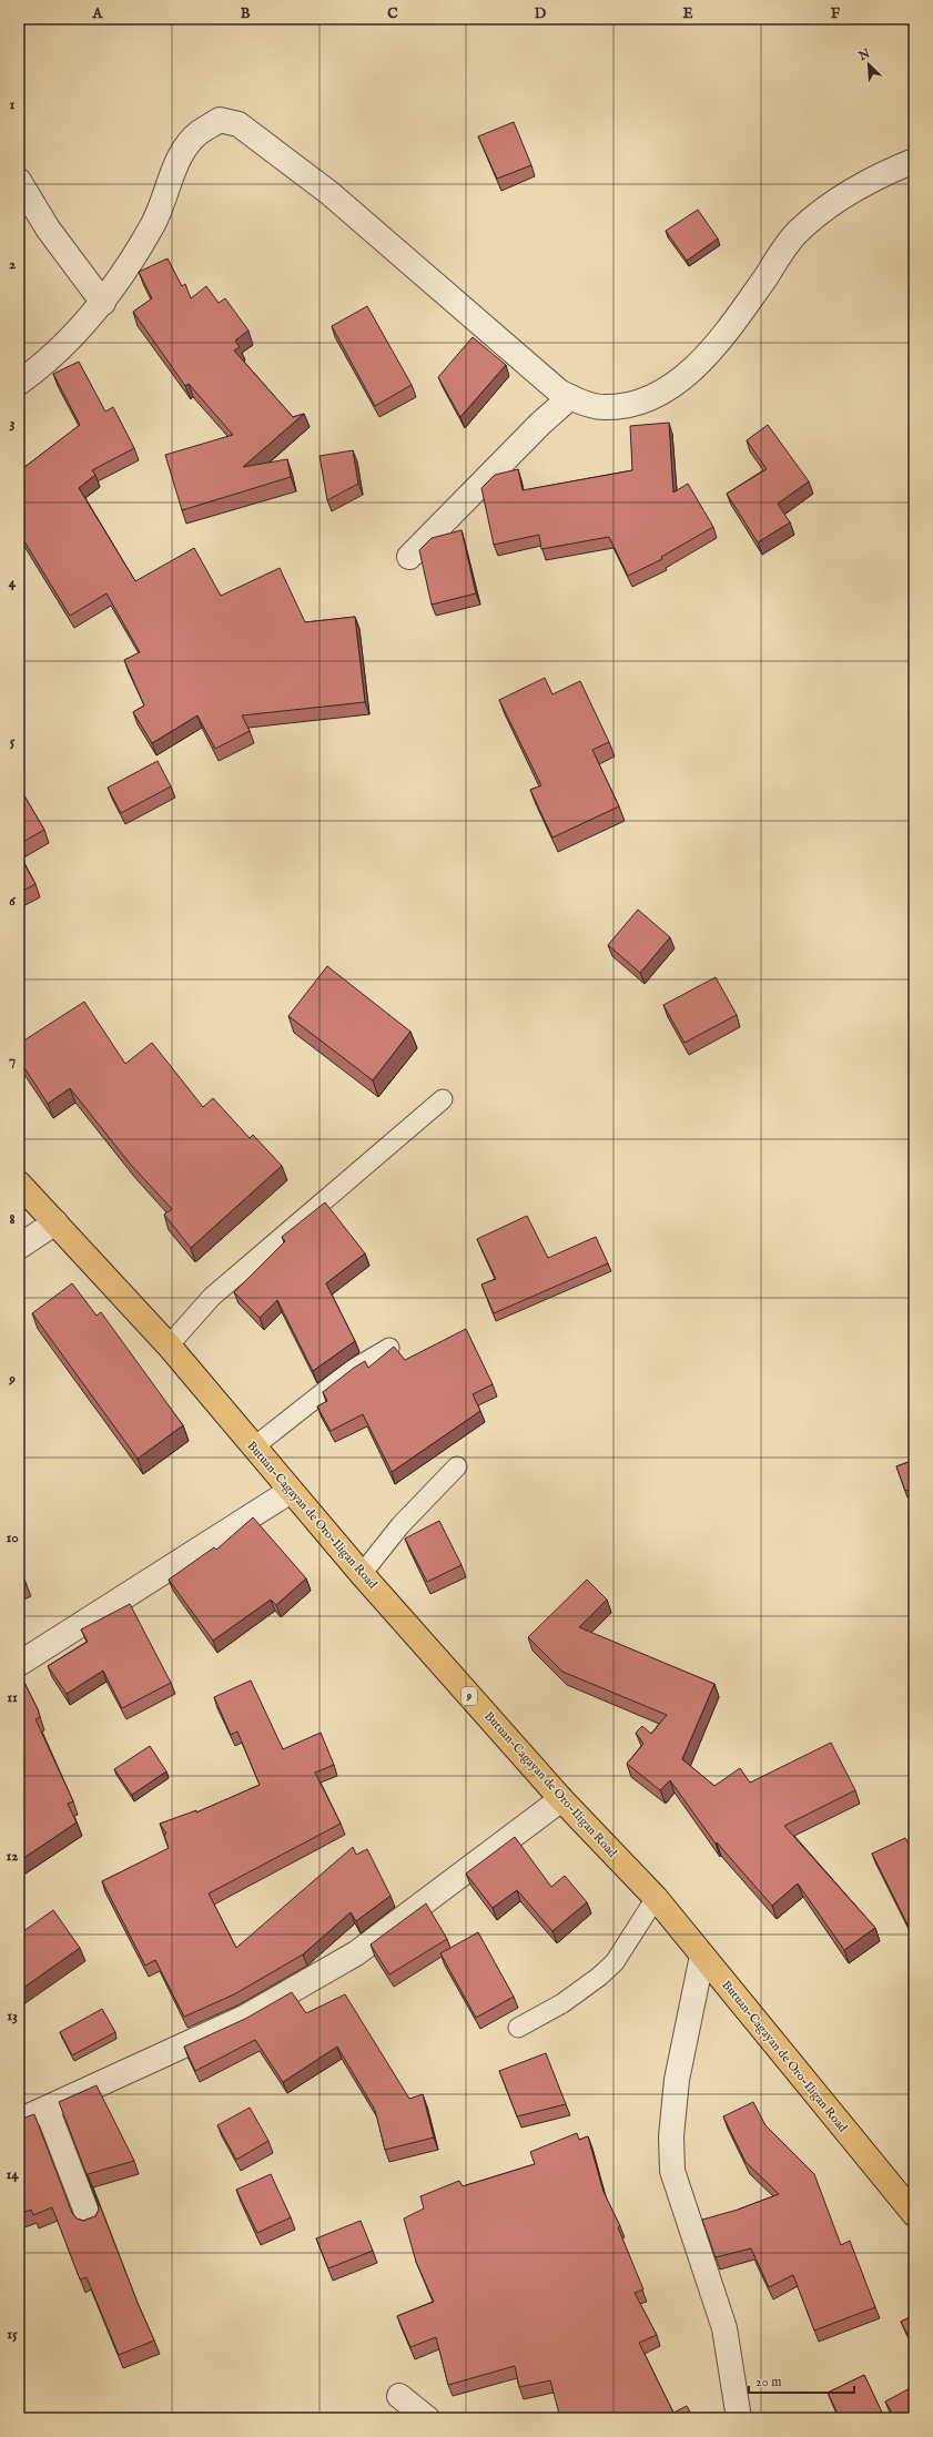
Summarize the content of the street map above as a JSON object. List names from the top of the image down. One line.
{"streets":{"highway":["Butuan-Cagayan de Oro-Iligan Road","9"]},"scale_bar":"20 m","north":"top left","grid":{"columns":["A","B","C","D","E","F"],"rows":["1","2","3","4","5","6","7","8","9","10","11","12","13","14","15"]}}
